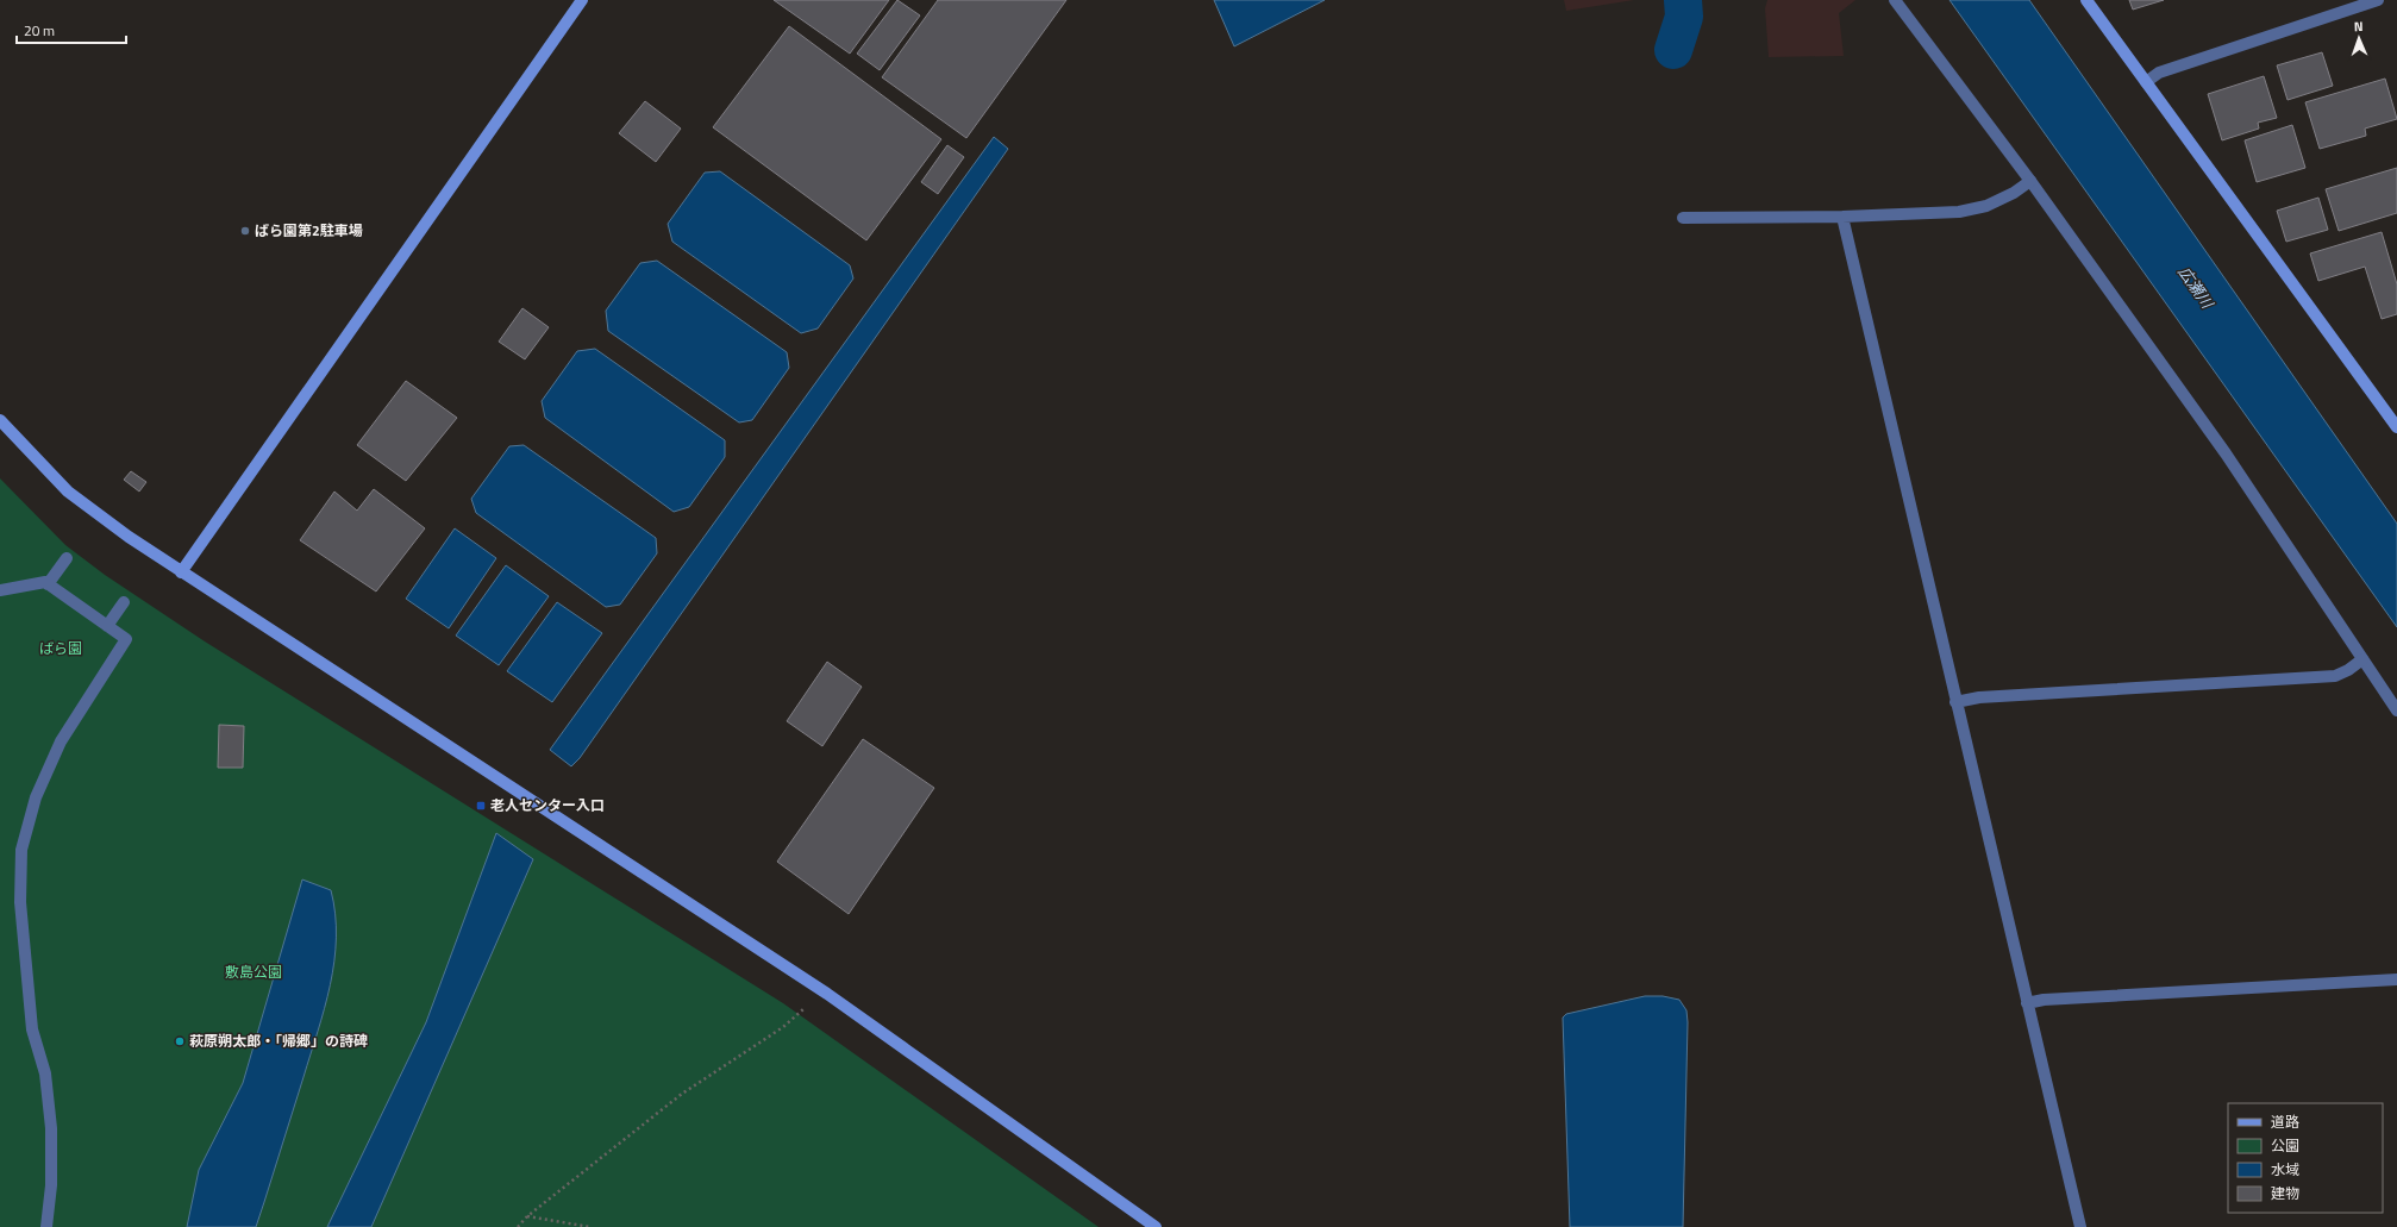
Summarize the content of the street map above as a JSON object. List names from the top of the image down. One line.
{"water":["広瀬川"],"parks":["ばら園","敷島公園"],"places":{"other":["ばら園第2駐車場","萩原朔太郎・「帰郷」の詩碑"],"transit":["老人センター入口"]},"legend":["道路","公園","水域","建物"],"scale_bar":"20 m","north":"top"}
